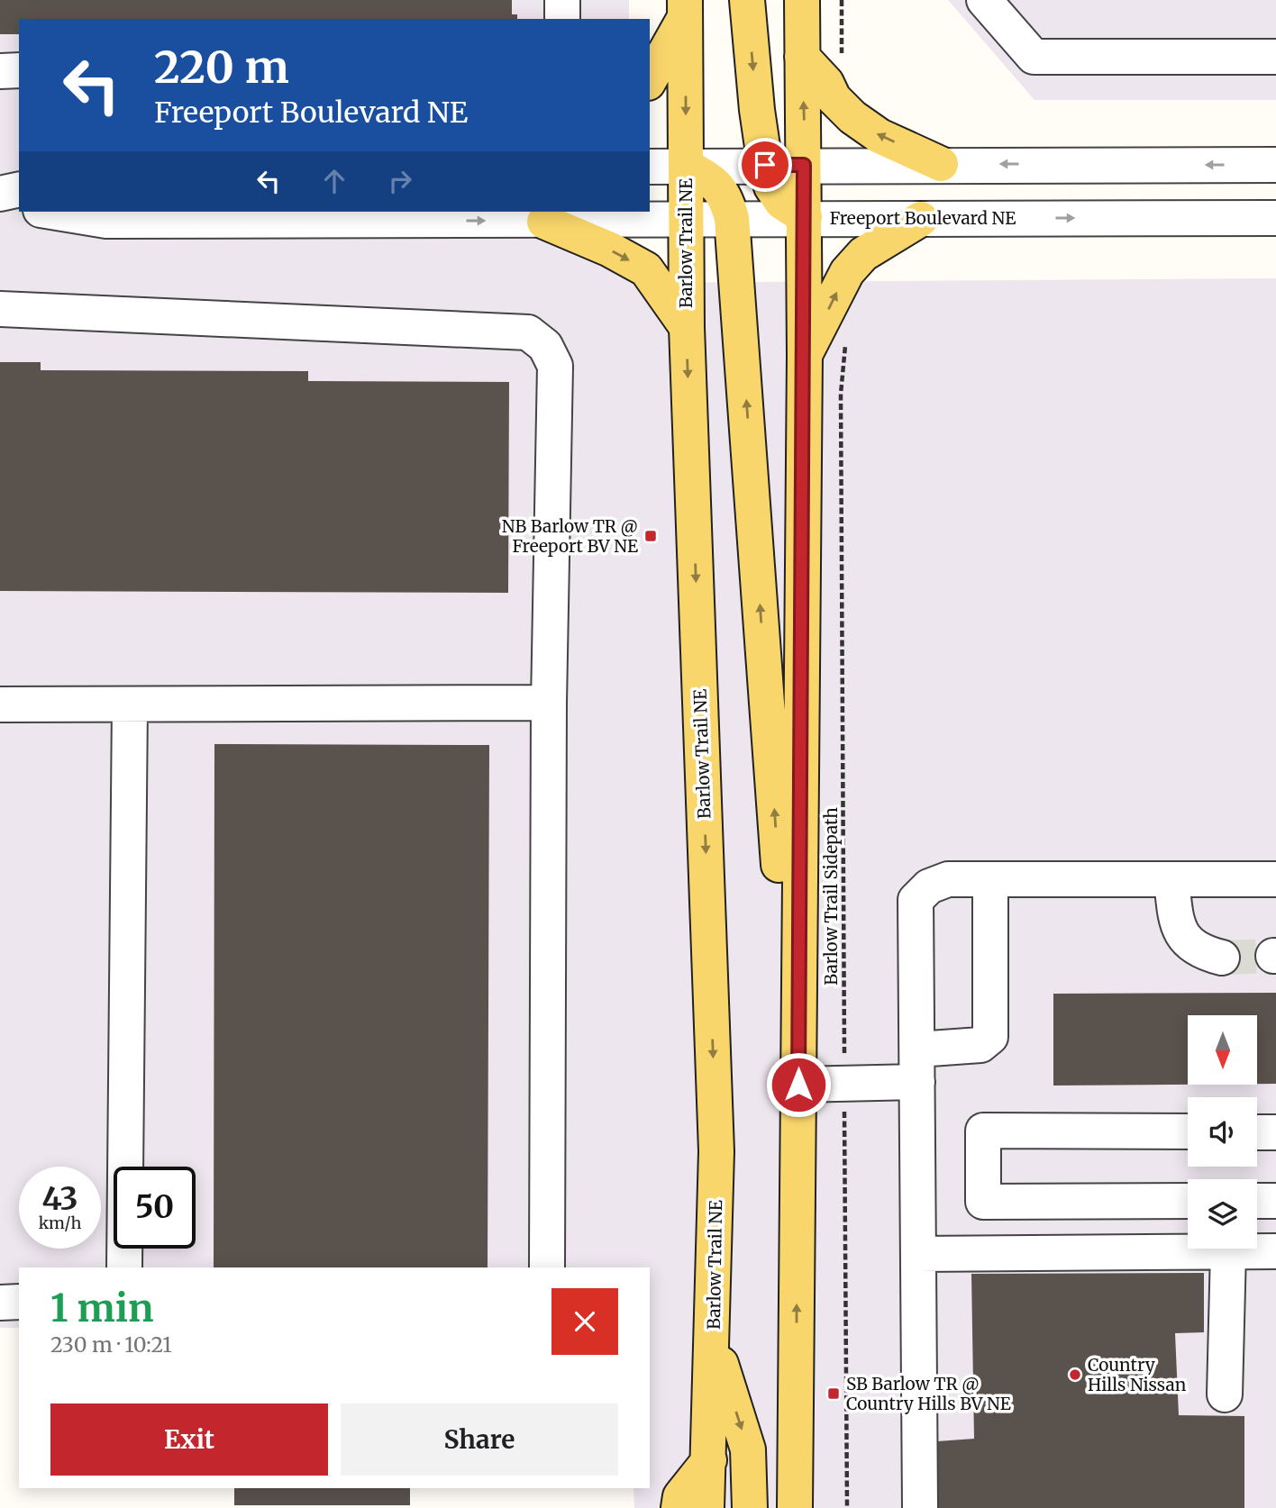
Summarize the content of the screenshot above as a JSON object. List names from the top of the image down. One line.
{"streets":{"main road":["Barlow Trail NE"],"street":["Freeport Boulevard NE"],"path":["Barlow Trail Sidepath"]},"crossings":[["Freeport Boulevard NE","Barlow Trail NE"]],"places":{"transit":["NB Barlow TR @ Freeport BV NE","SB Barlow TR @ Country Hills BV NE"],"other":["Country Hills Nissan"]},"north":"bottom","page":{"turn":["220 m","Freeport Boulevard NE"],"speed":"43 km/h","limit":"50","heading":["1 min","230 m · 10:21"],"buttons":["Exit","Share"]}}
